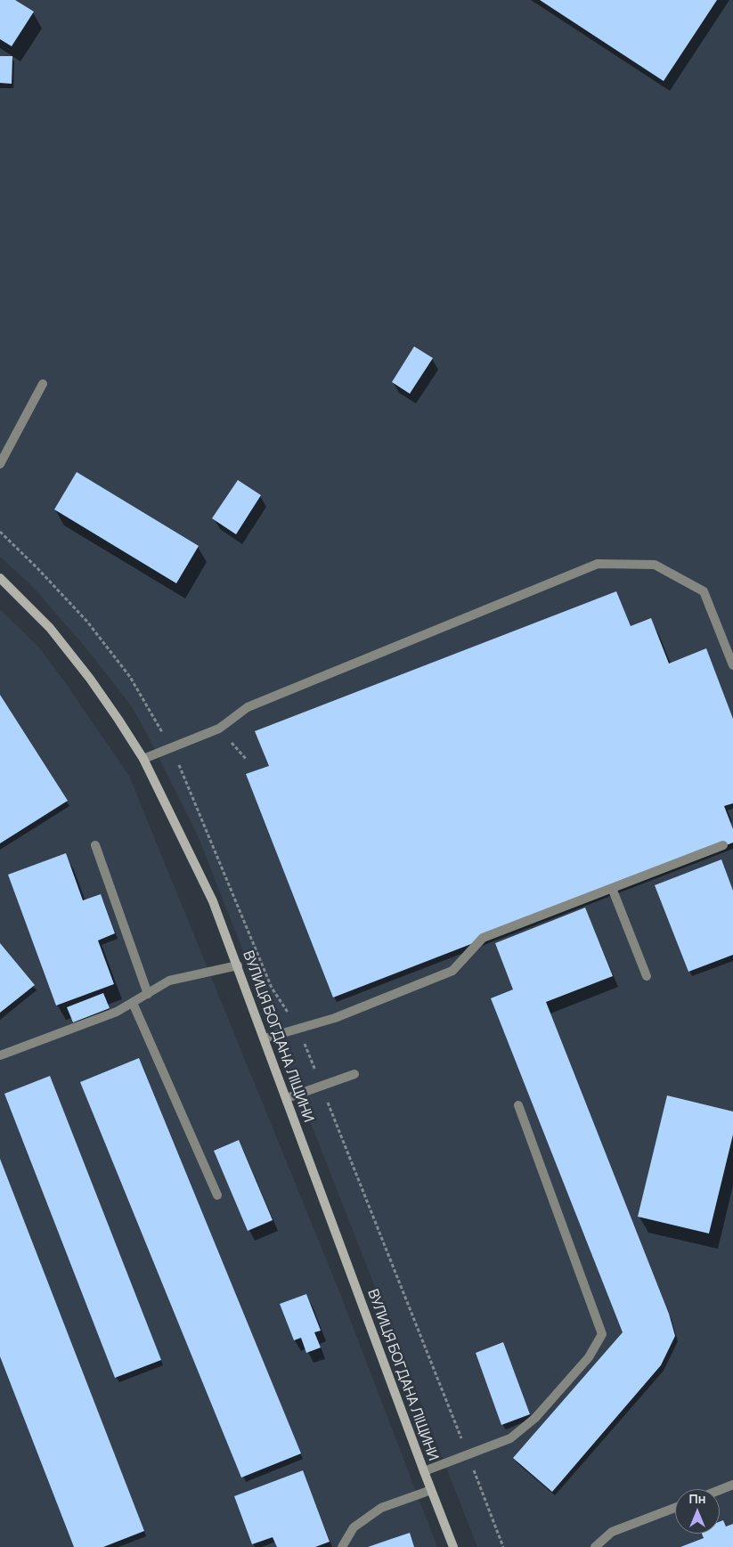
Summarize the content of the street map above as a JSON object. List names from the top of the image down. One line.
{"streets":{"main road":["ВУЛИЦЯ БОГДАНА ЛІЩИНИ"]},"north":"top"}
